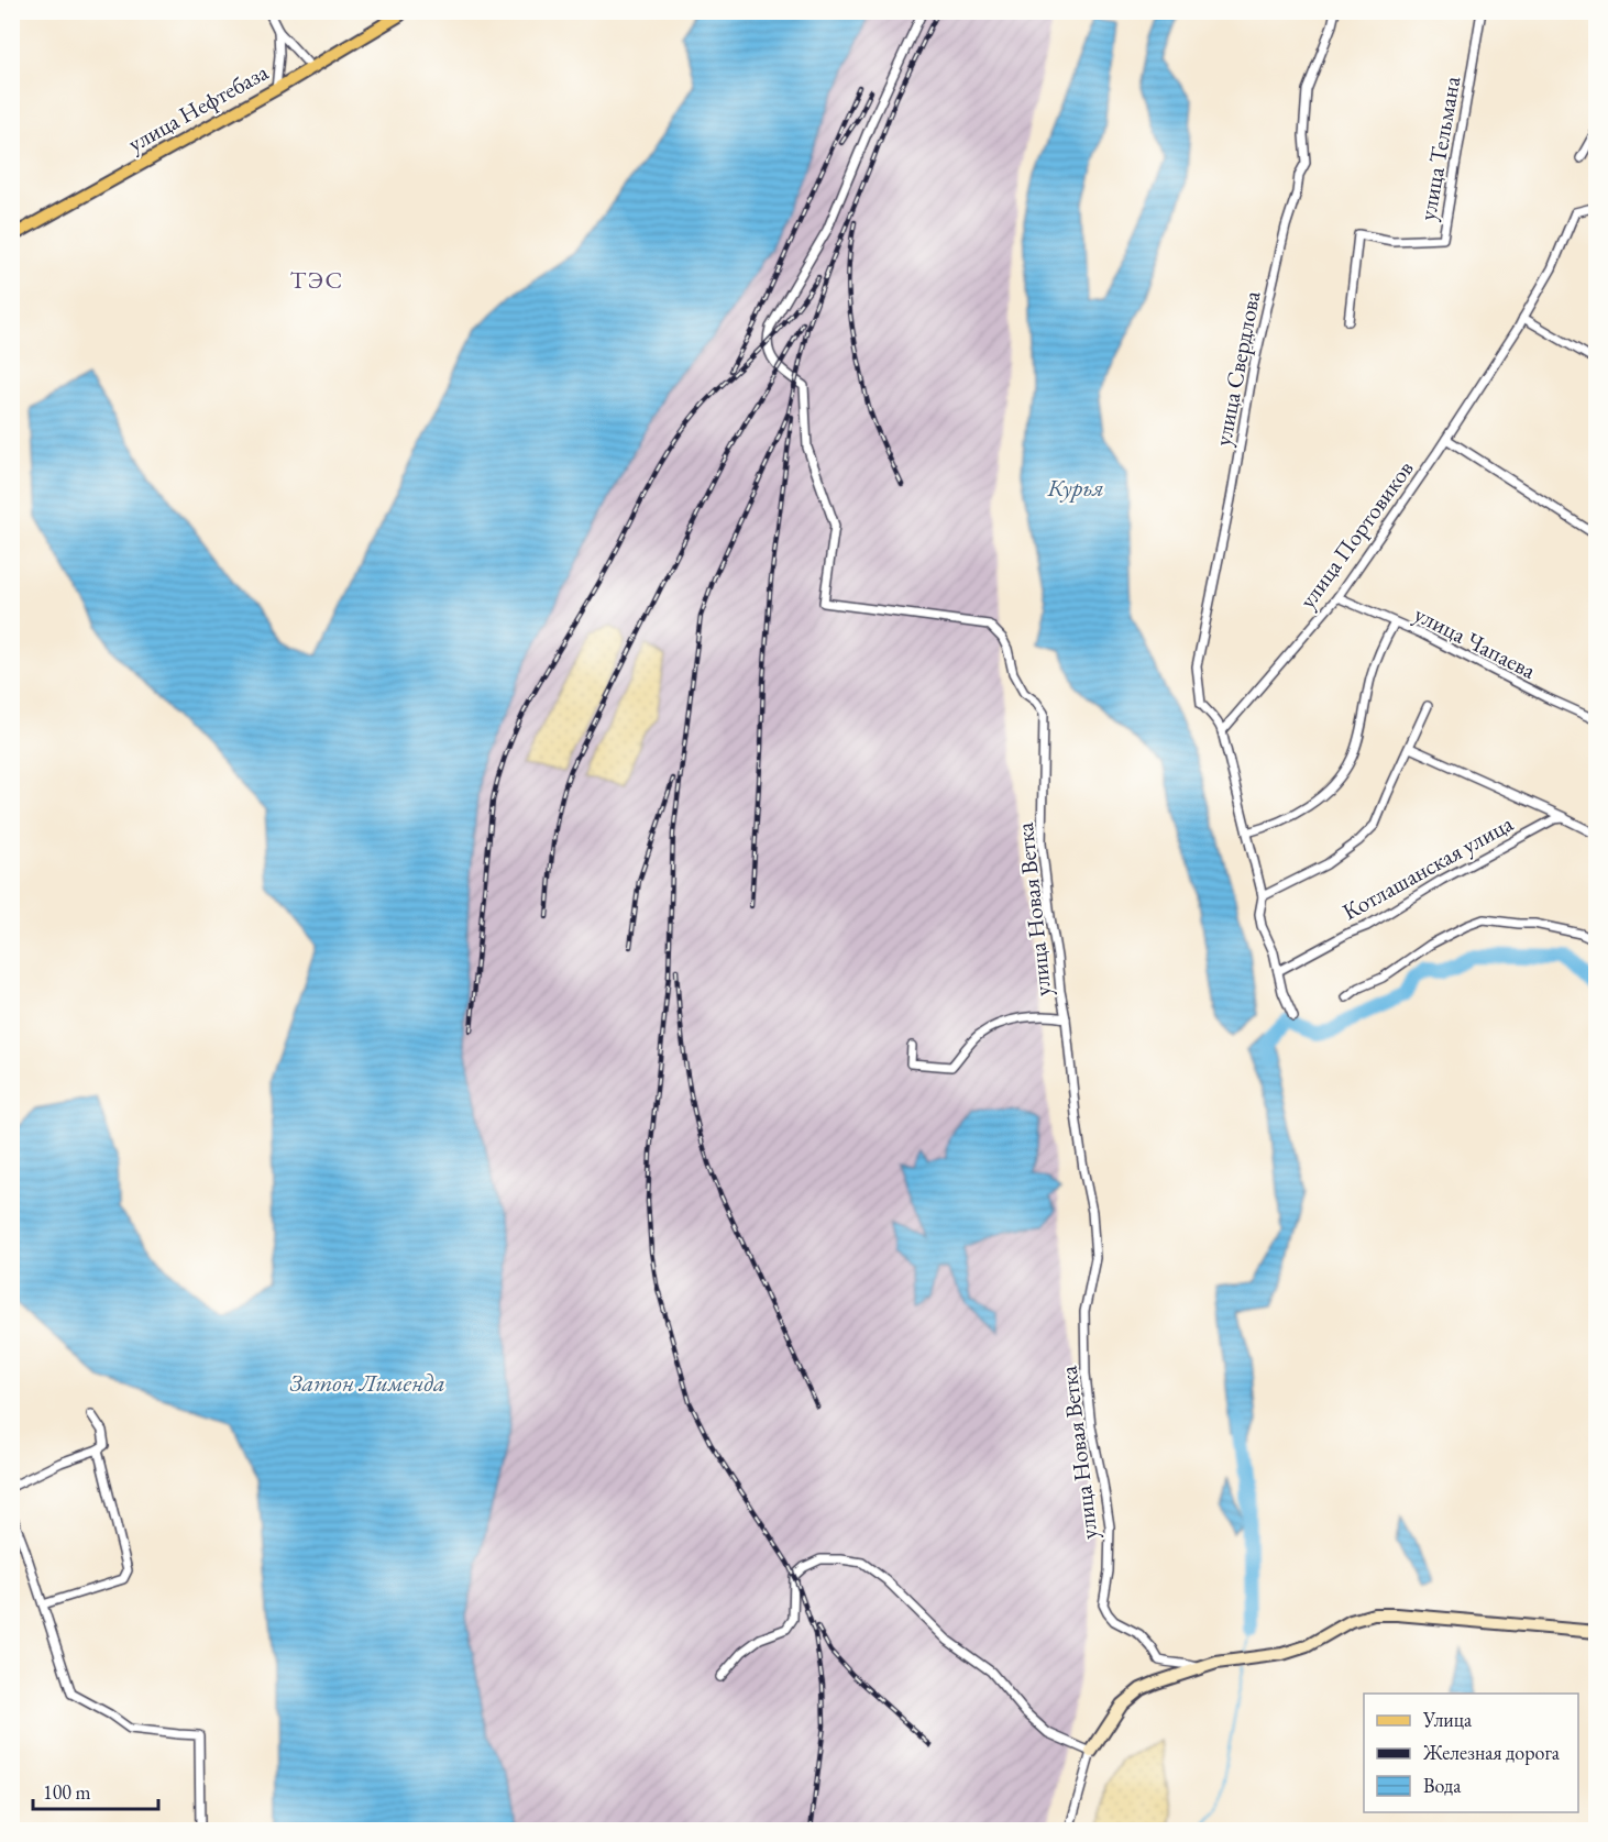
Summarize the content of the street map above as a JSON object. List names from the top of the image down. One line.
{"streets":{"main road":["улица Нефтебаза"],"street":["улица Тельмана","улица Свердлова","улица Портовиков","улица Чапаева","Котлашанская улица","улица Новая Ветка"]},"crossings":[["улица Свердлова","улица Портовиков"],["улица Портовиков","улица Чапаева"]],"districts":["ТЭС"],"water":["Курья","Затон Лименда"],"legend":["Улица","Железная дорога","Вода"],"scale_bar":"100 m"}
